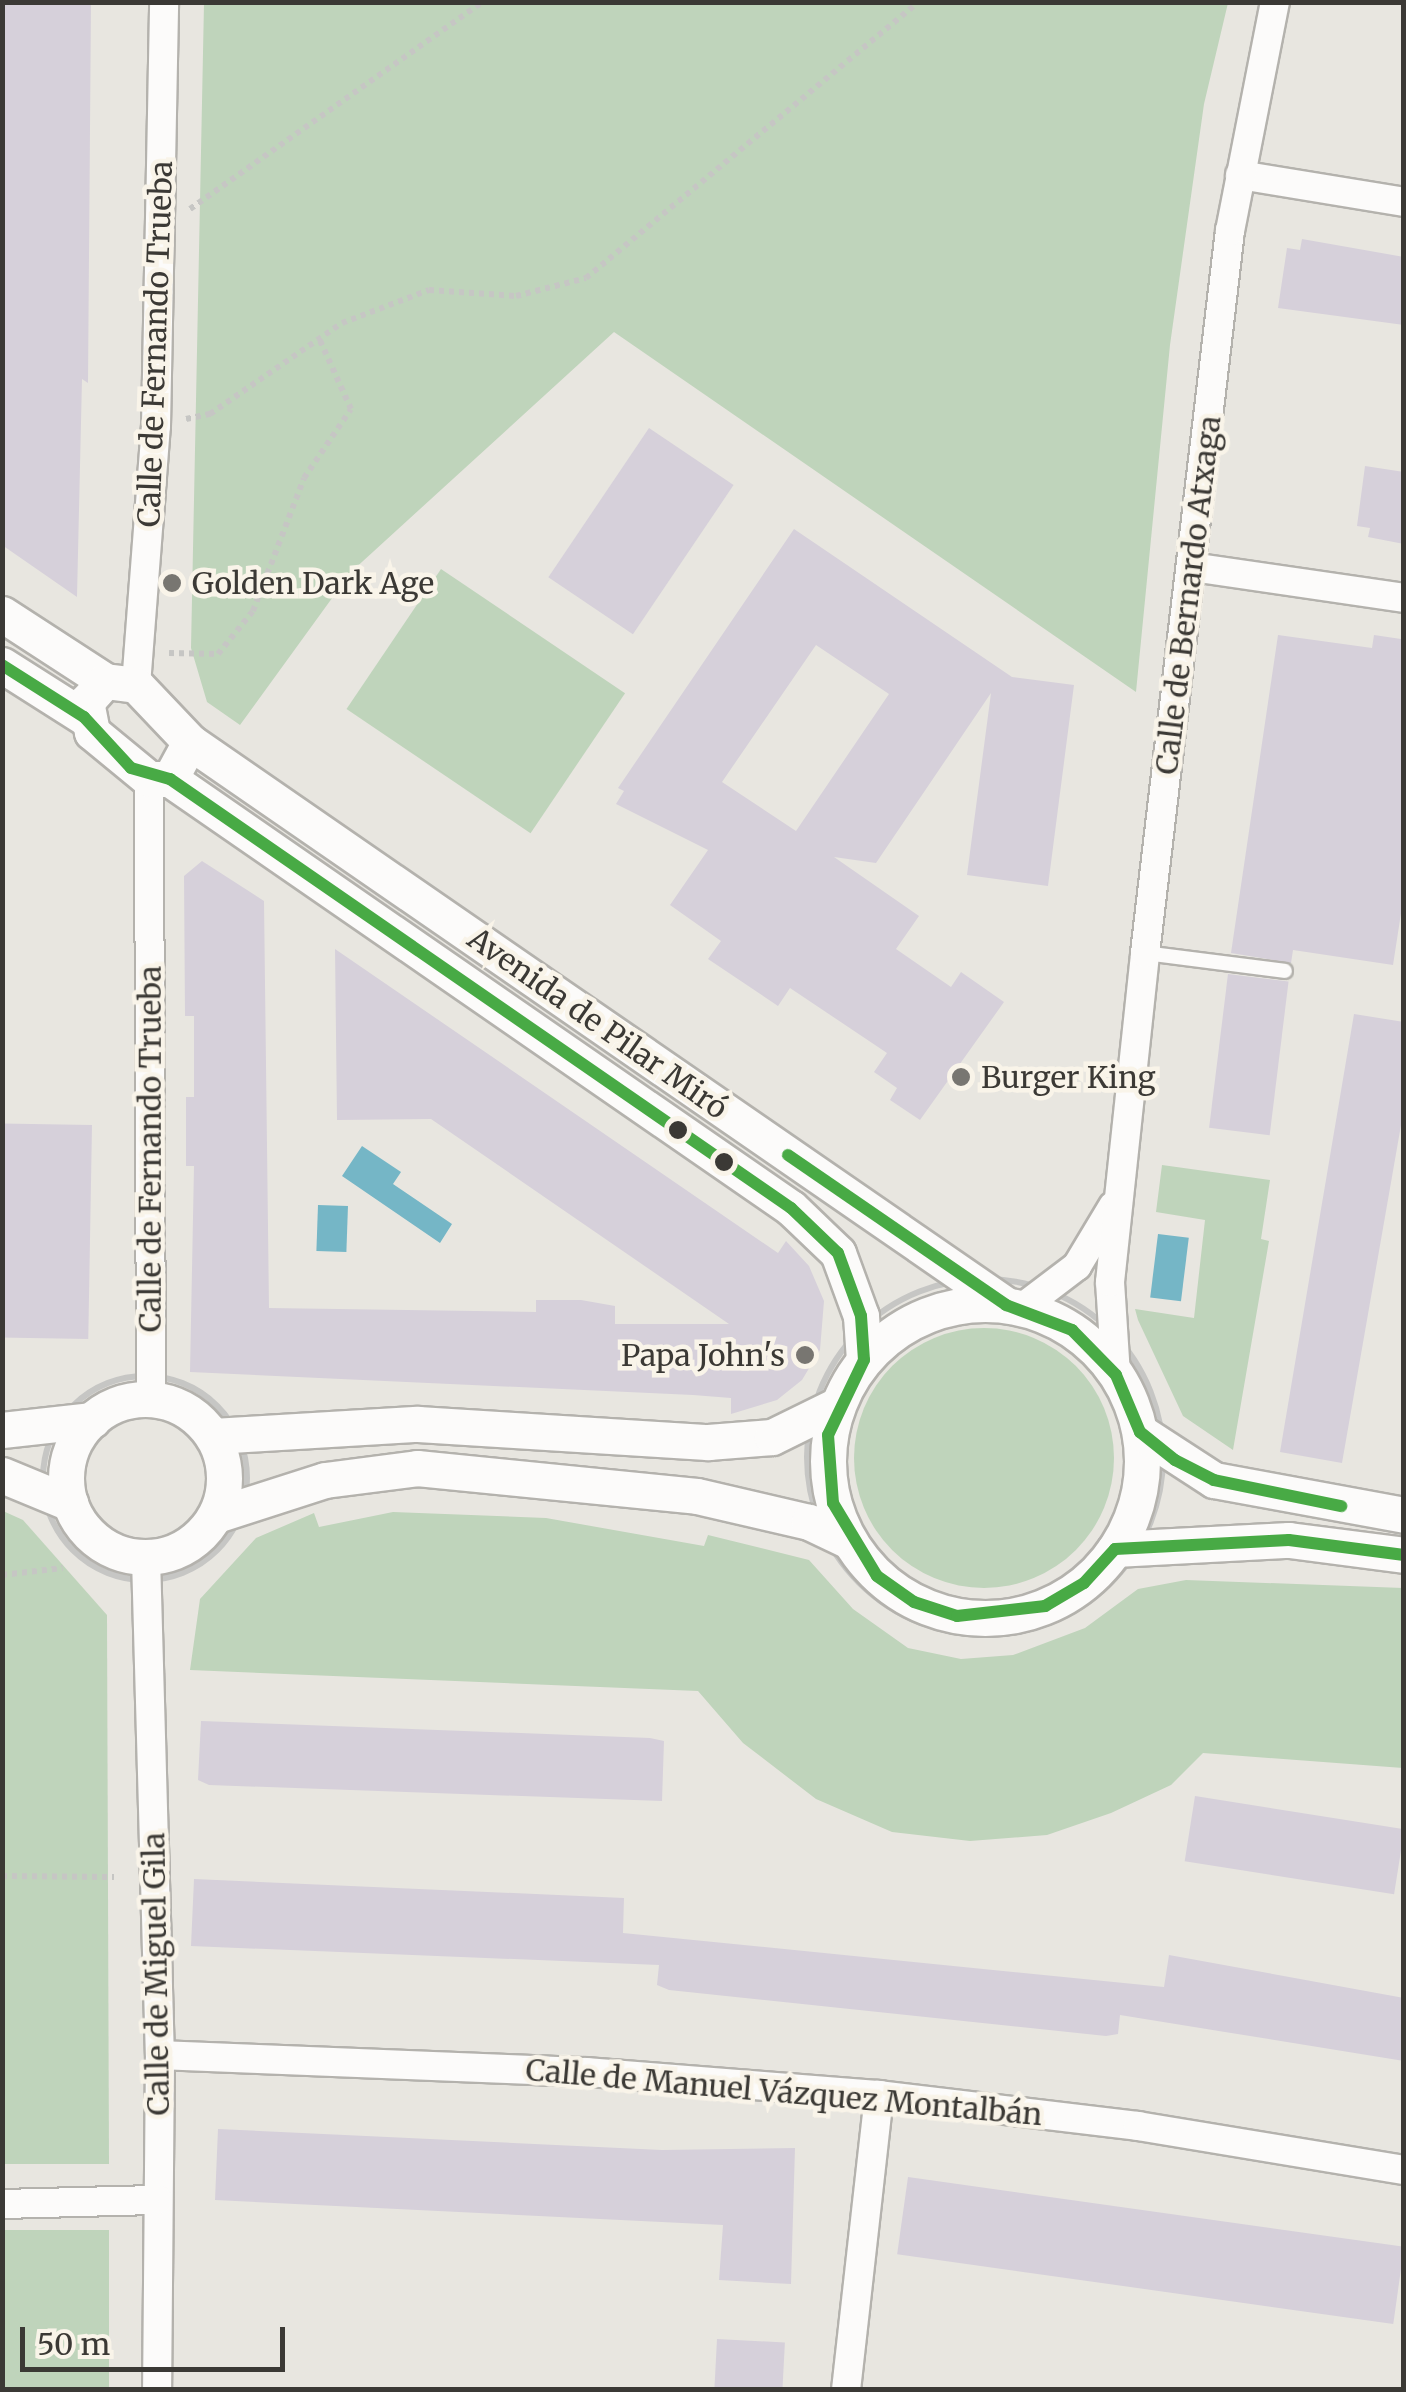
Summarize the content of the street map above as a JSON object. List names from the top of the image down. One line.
{"streets":{"street":["Calle de Fernando Trueba","Calle de Bernardo Atxaga","Avenida de Pilar Miró","Calle de Miguel Gila","Calle de Manuel Vázquez Montalbán"]},"crossings":[["Calle de Fernando Trueba","Avenida de Pilar Miró"],["Calle de Fernando Trueba","Calle de Miguel Gila"],["Calle de Bernardo Atxaga","Avenida de Pilar Miró"],["Calle de Miguel Gila","Calle de Manuel Vázquez Montalbán"]],"places":["Golden Dark Age","Burger King","Papa John's"],"scale_bar":"50 m"}
